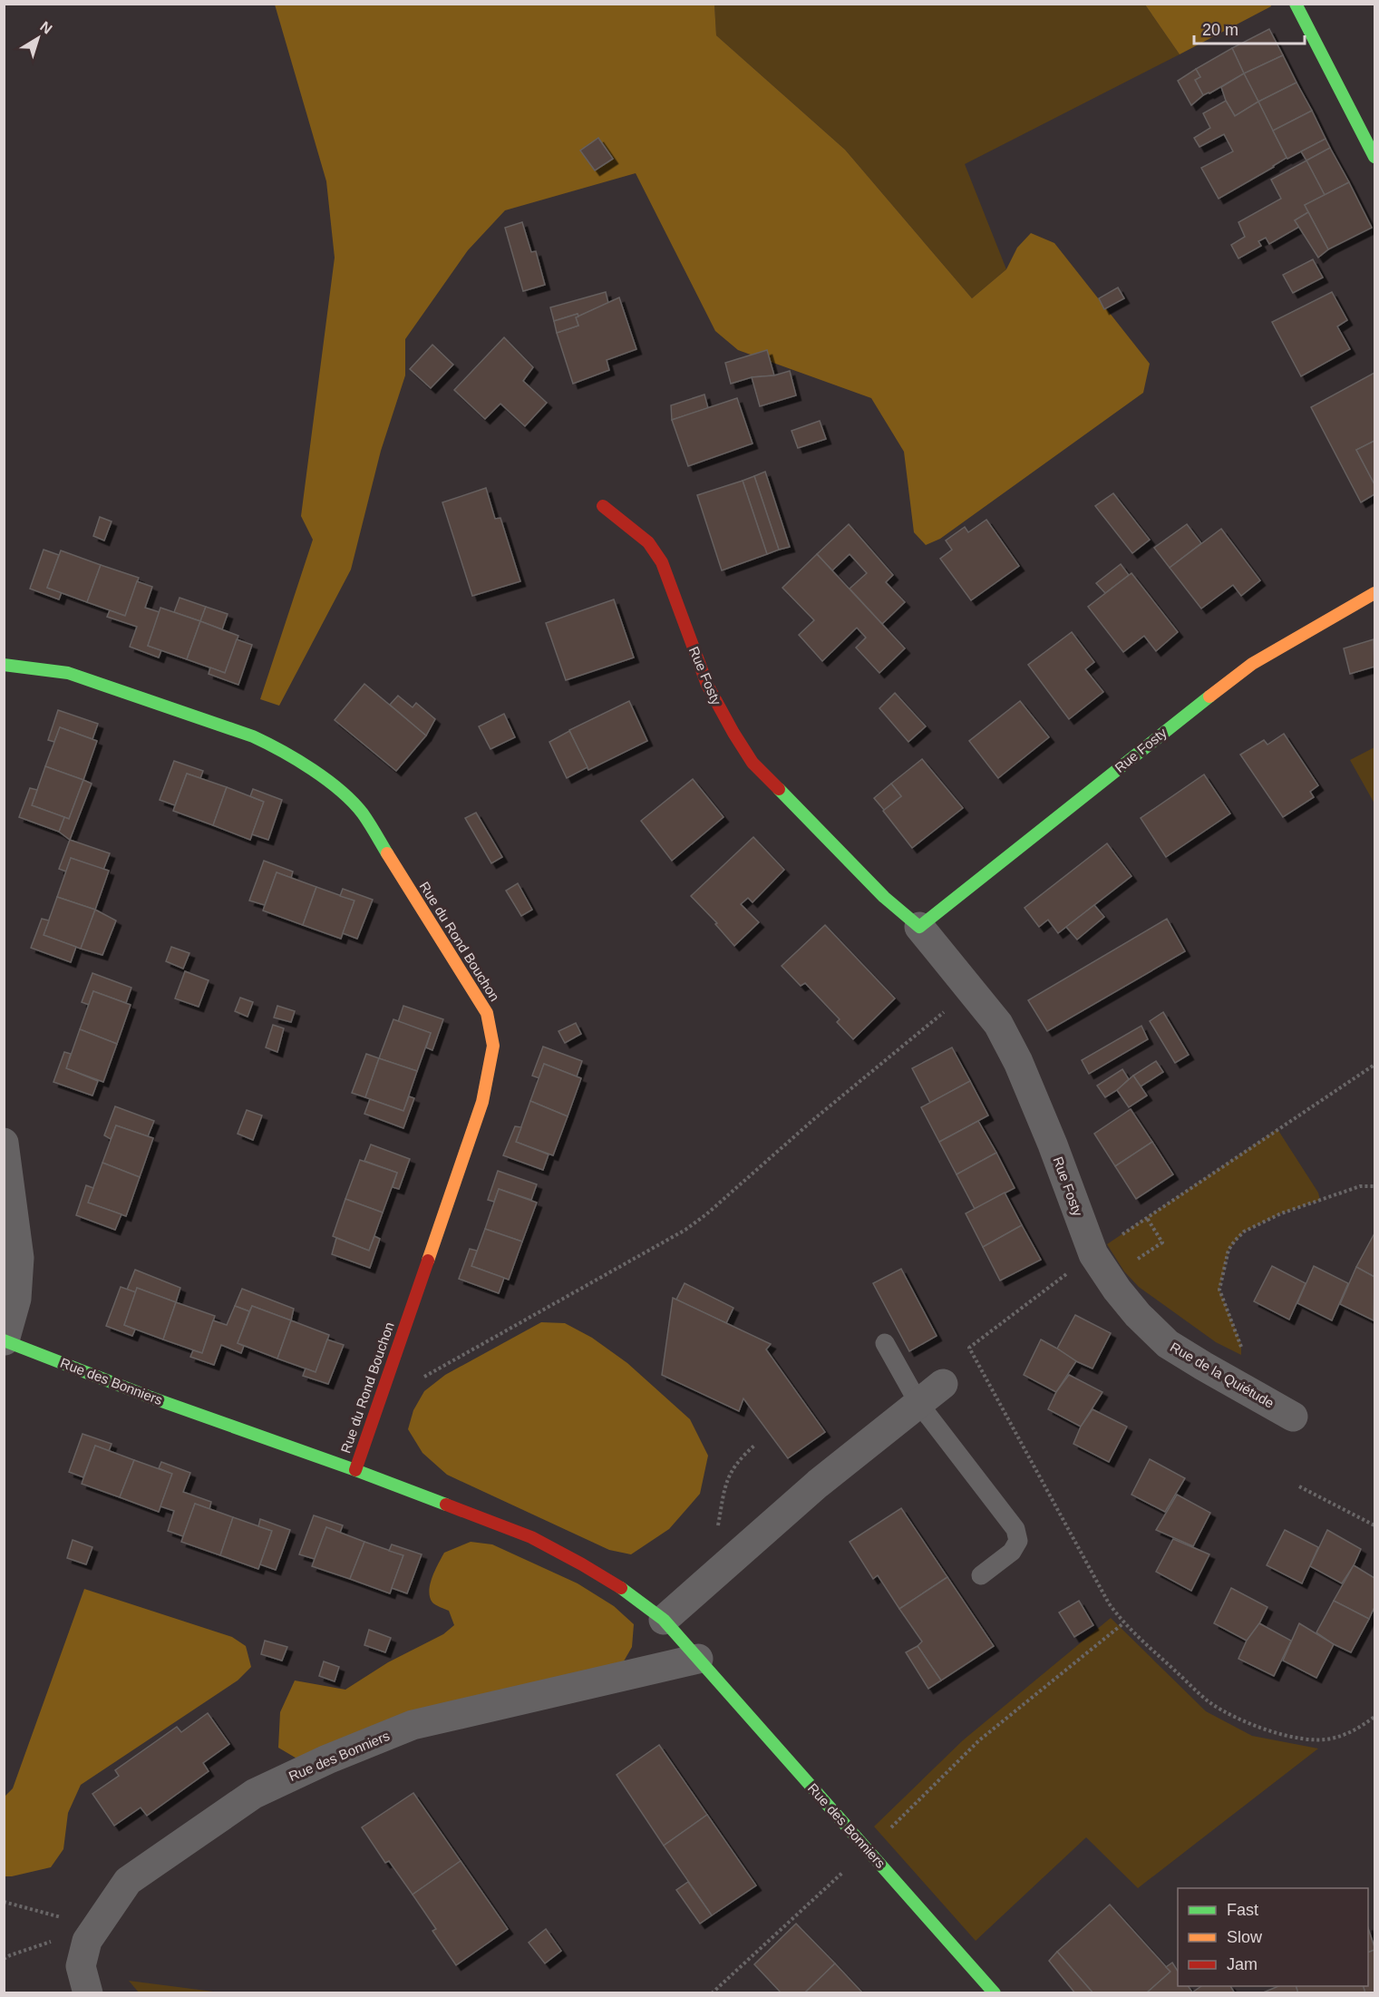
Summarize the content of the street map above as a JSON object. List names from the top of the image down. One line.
{"streets":{"street":["Rue Fosty","Rue du Rond Bouchon","Rue de la Quiétude","Rue des Bonniers"]},"crossings":[["Rue Fosty","Rue de la Quiétude"],["Rue du Rond Bouchon","Rue des Bonniers"]],"legend":["Fast","Slow","Jam"],"scale_bar":"20 m","north":"top right"}
